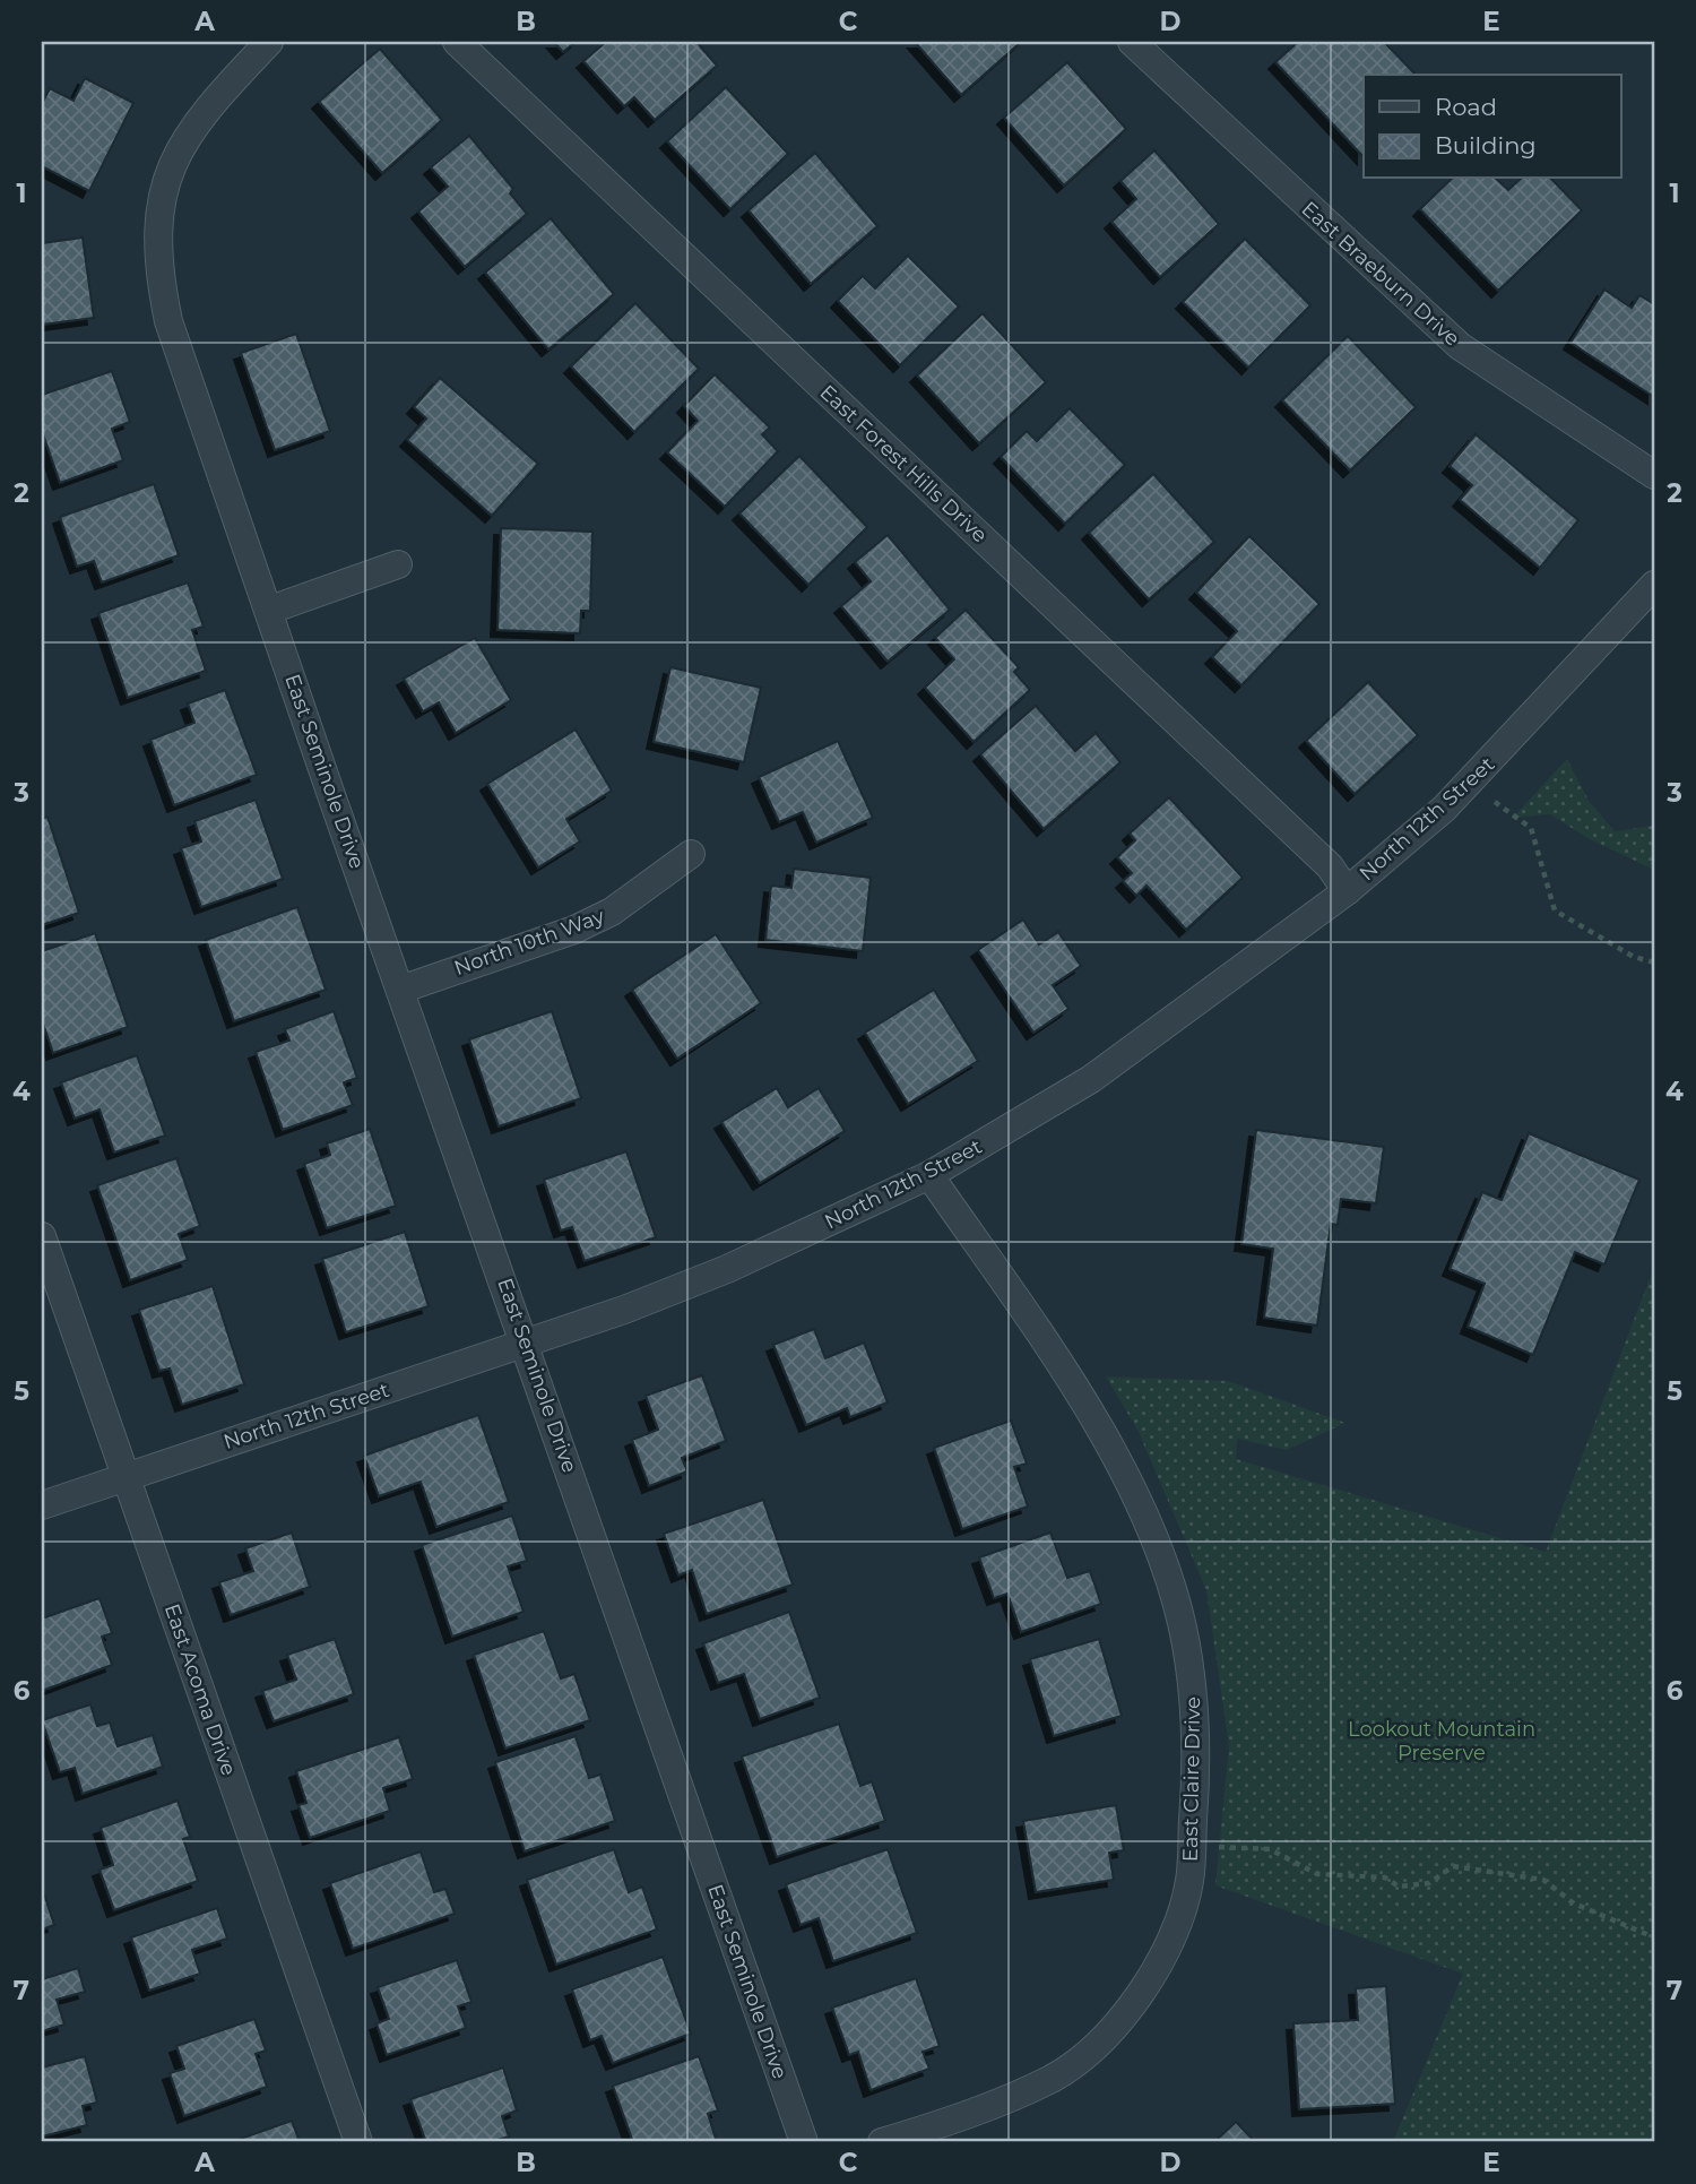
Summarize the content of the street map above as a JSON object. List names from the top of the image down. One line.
{"streets":{"street":["East Braeburn Drive","East Forest Hills Drive","East Seminole Drive","North 12th Street","North 10th Way","East Acoma Drive","East Claire Drive"]},"crossings":[["East Forest Hills Drive","North 12th Street"],["East Seminole Drive","North 12th Street"],["East Seminole Drive","North 10th Way"],["North 12th Street","East Acoma Drive"],["North 12th Street","East Claire Drive"]],"parks":["Lookout Mountain Preserve"],"legend":["Road","Building"],"grid":{"columns":["A","B","C","D","E"],"rows":["1","2","3","4","5","6","7"]}}
